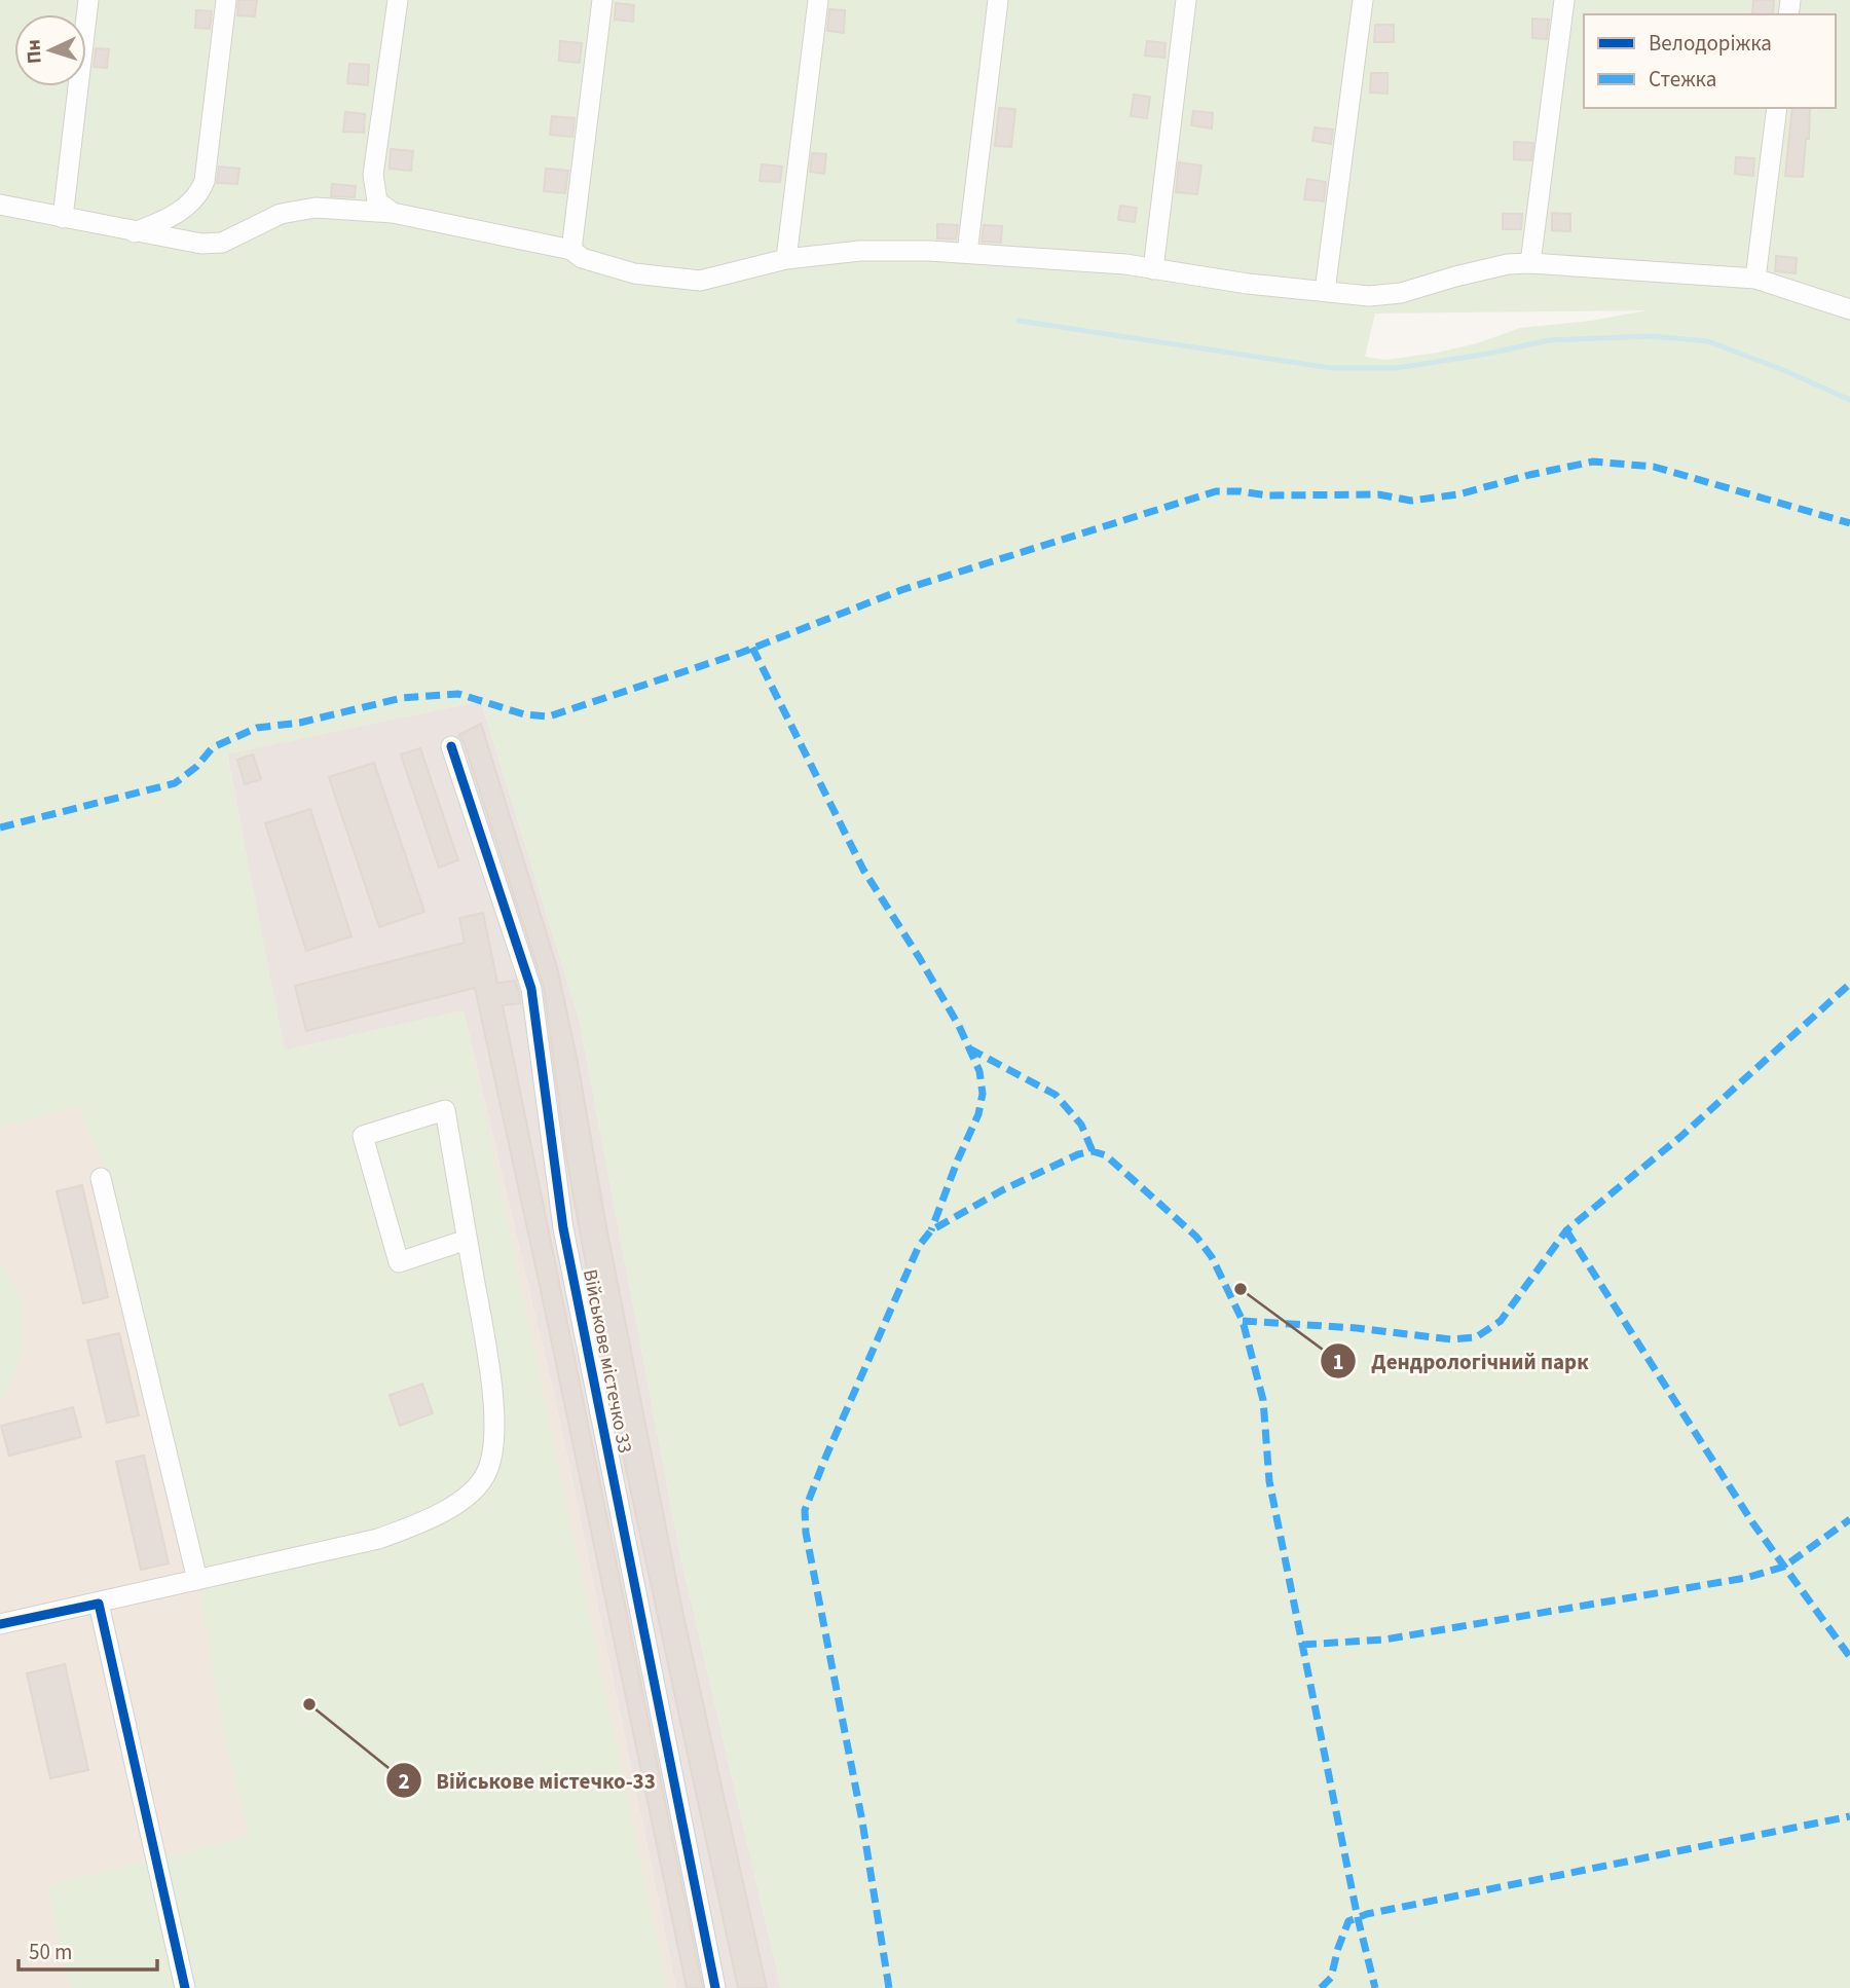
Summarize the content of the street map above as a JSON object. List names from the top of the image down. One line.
{"streets":{"street":["Військове містечко 33"]},"places":["Дендрологічний парк","Військове містечко-33"],"legend":["Велодоріжка","Стежка"],"scale_bar":"50 m","north":"left"}
